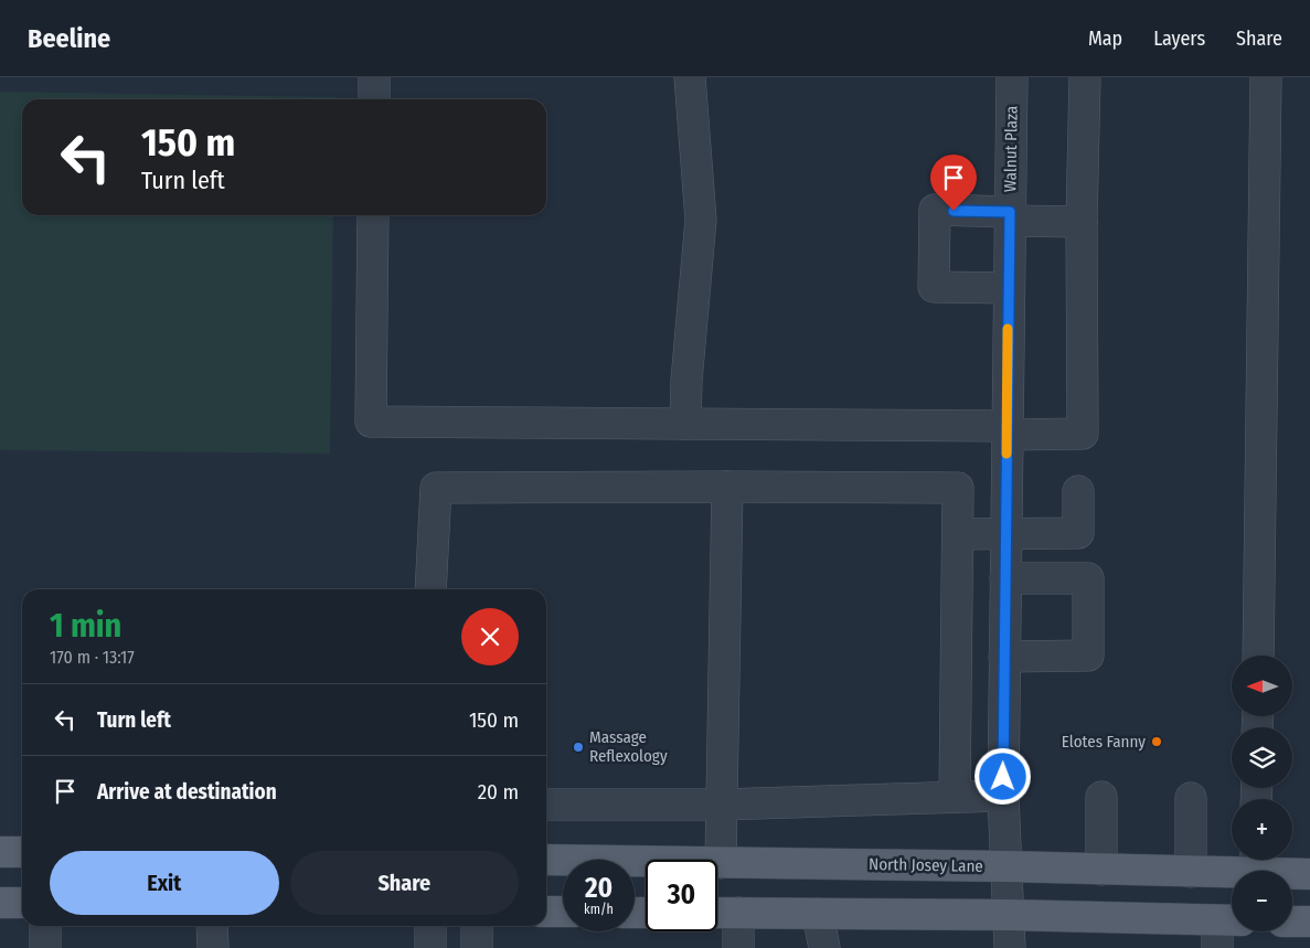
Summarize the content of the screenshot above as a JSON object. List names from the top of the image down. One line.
{"streets":{"main road":["North Josey Lane"],"street":["Walnut Plaza"]},"crossings":[["Walnut Plaza","North Josey Lane"]],"places":["Elotes Fanny","Massage Reflexology"],"north":"left","page":{"header":"Beeline","nav":["Map","Layers","Share"],"turn":["150 m","Turn left"],"heading":["1 min","170 m · 13:17"],"map_buttons":["+","−"],"list":[{"name":"Turn left","value":"150 m"},{"name":"Arrive at destination","value":"20 m"}],"buttons":["Exit","Share"],"speed":"20 km/h","limit":"30"}}
